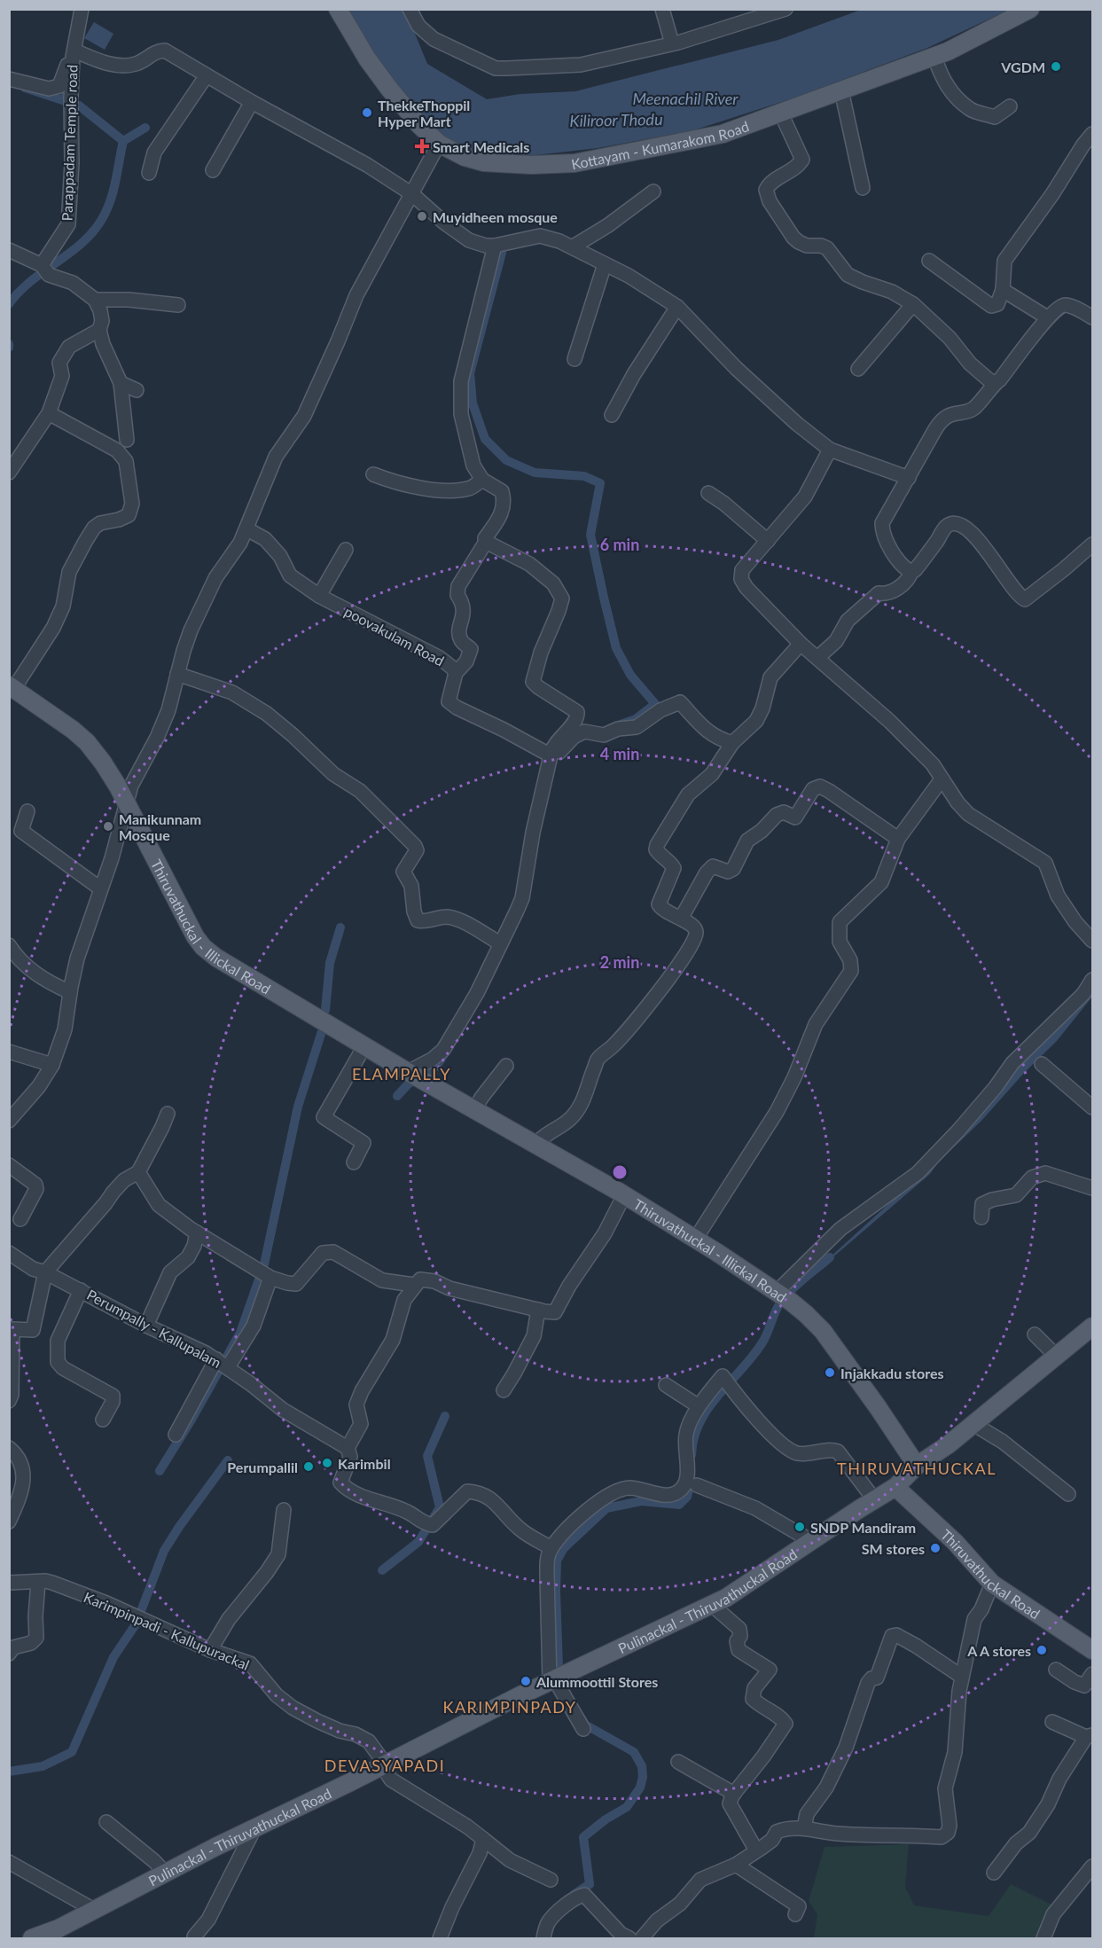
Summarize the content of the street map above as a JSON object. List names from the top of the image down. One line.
{"streets":{"main road":["Kottayam - Kumarakom Road","Thiruvathuckal - Illickal Road","Thiruvathuckal Road","Pulinackal - Thiruvathuckal Road"],"street":["Parappadam Temple road","poovakulam Road","Perumpally - Kallupalam","Karimpinpadi - Kallupurackal"]},"crossings":[["Thiruvathuckal - Illickal Road","Pulinackal - Thiruvathuckal Road"],["Thiruvathuckal Road","Pulinackal - Thiruvathuckal Road"],["Pulinackal - Thiruvathuckal Road","Karimpinpadi - Kallupurackal"]],"districts":["ELAMPALLY","THIRUVATHUCKAL","KARIMPINPADY","DEVASYAPADI"],"water":["Meenachil River","Kiliroor Thodu"],"places":{"other":["VGDM","ThekkeThoppil Hyper Mart","Muyidheen mosque","Manikunnam Mosque","Injakkadu stores","Karimbil","Perumpallil","SNDP Mandiram","SM stores","A A stores","Alummoottil Stores"],"health":["Smart Medicals"]},"rings":["6 min","4 min","2 min"]}
